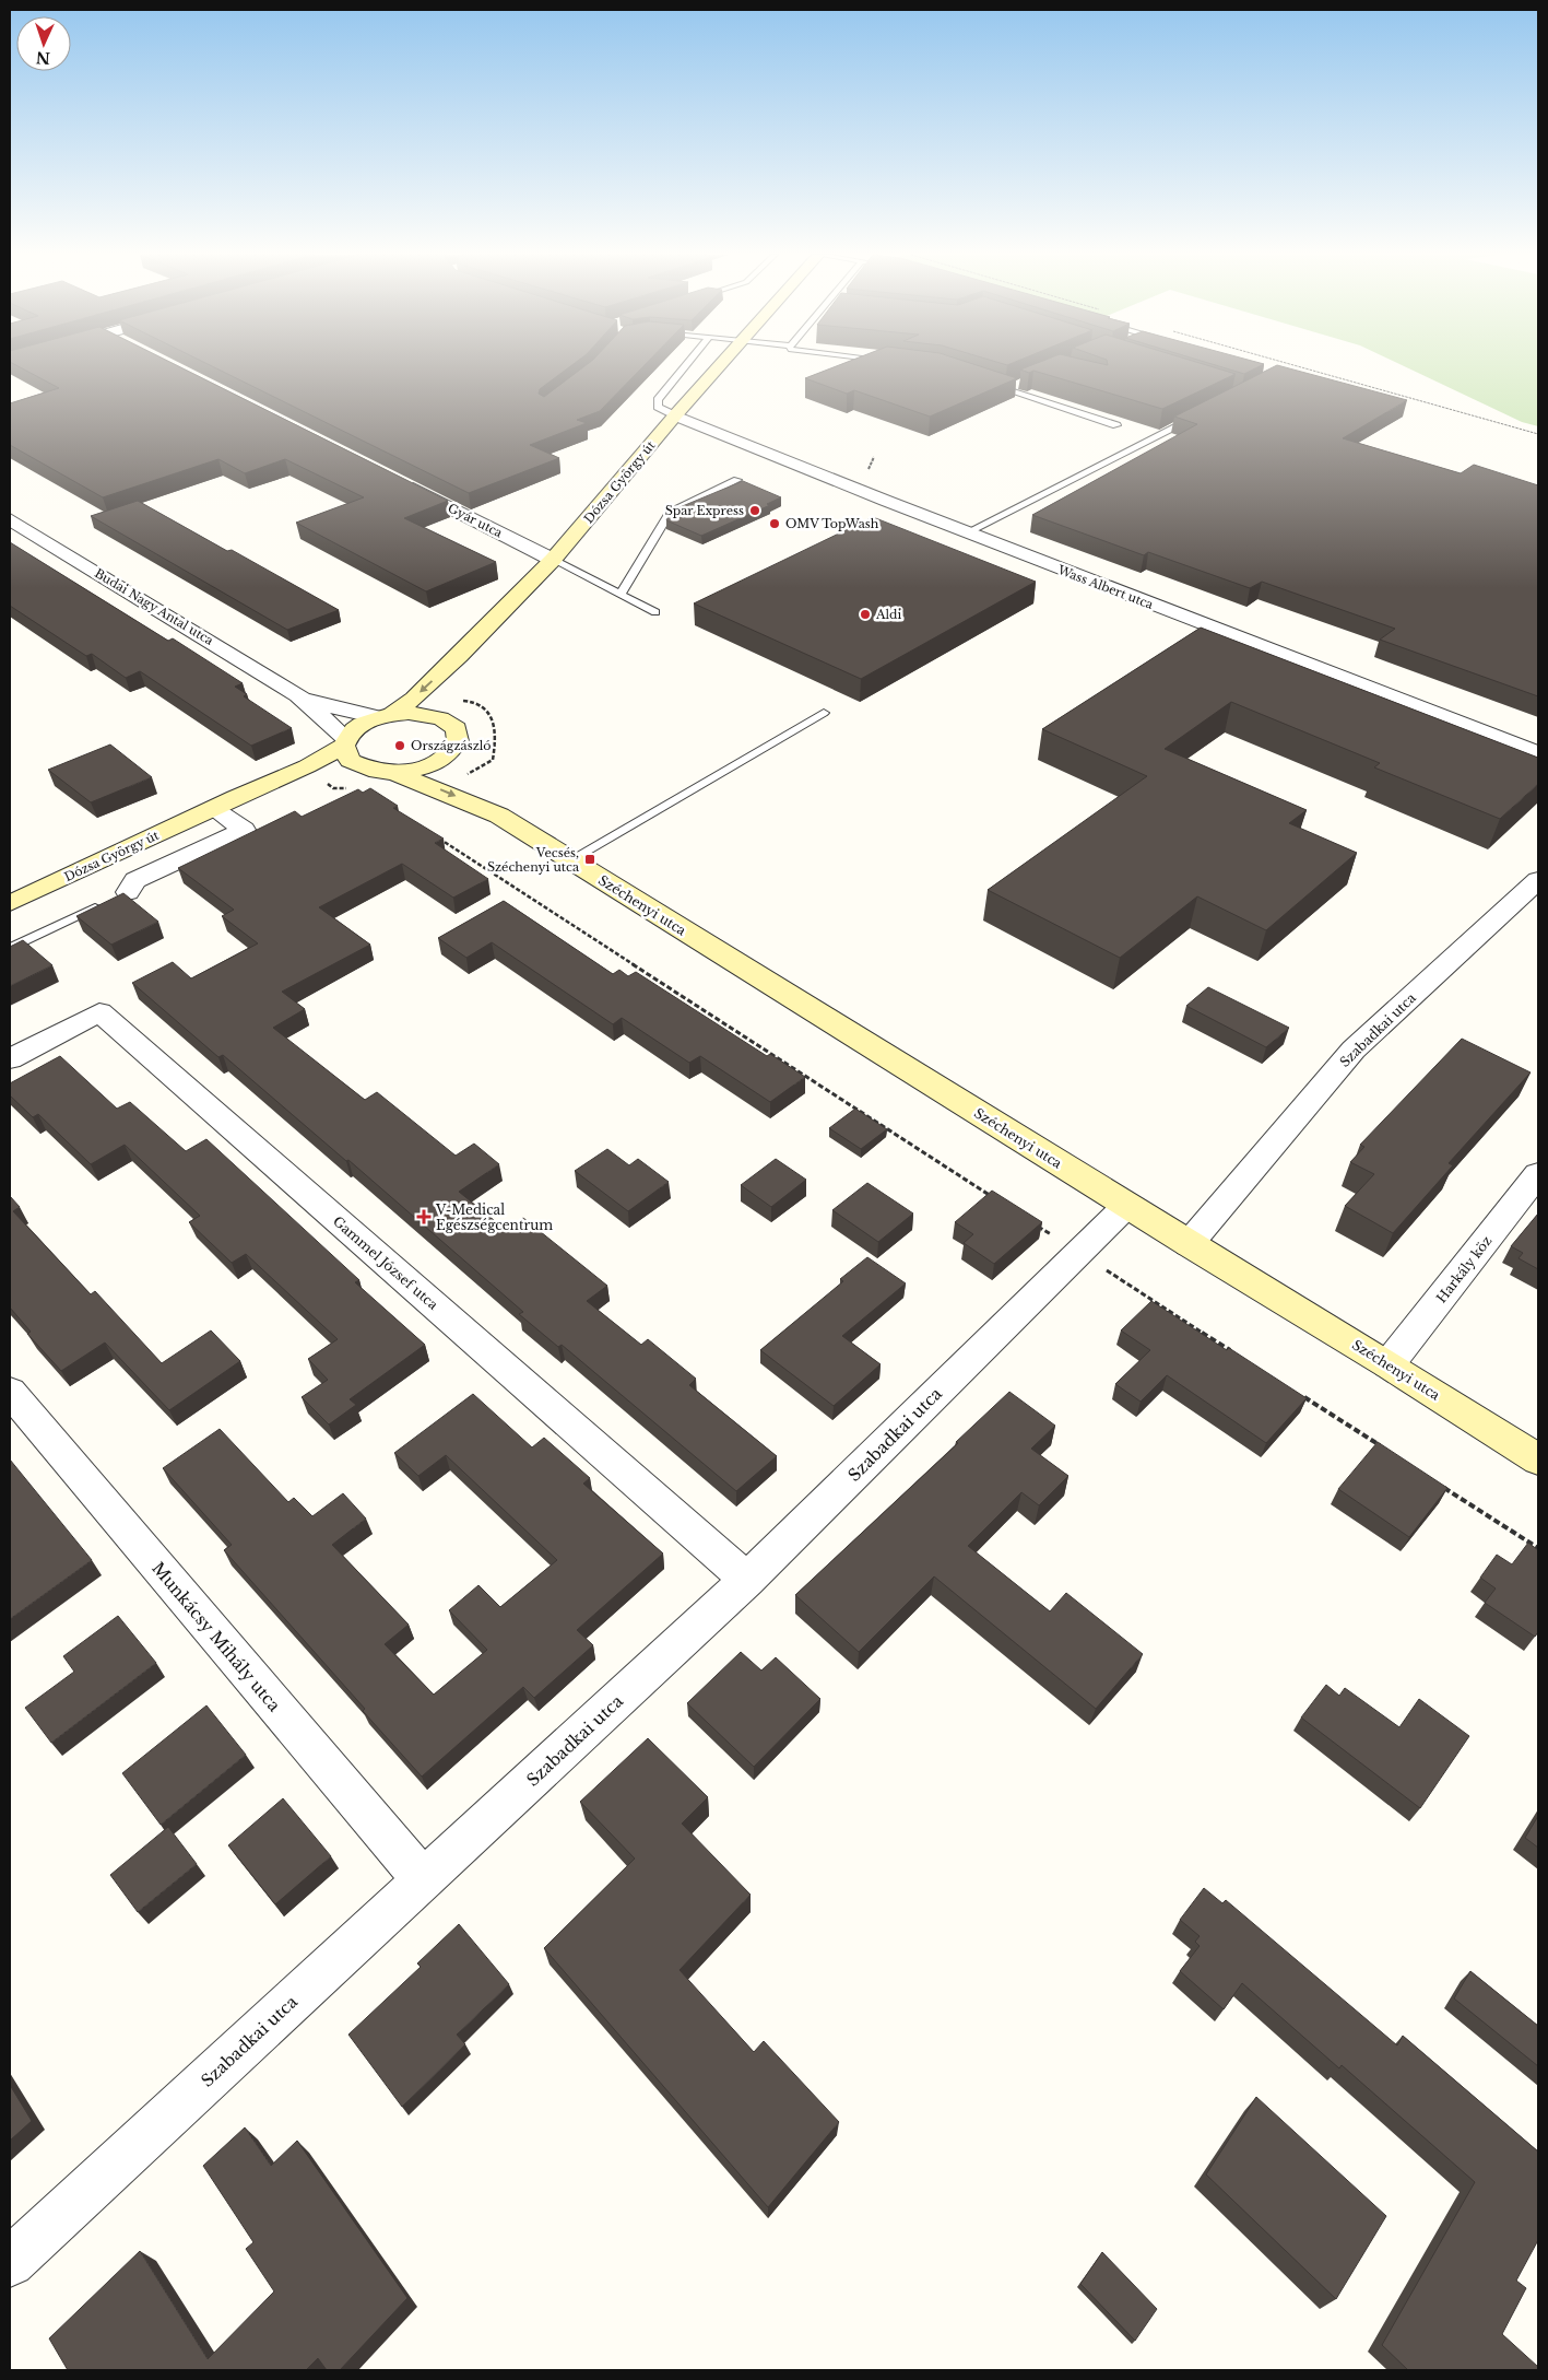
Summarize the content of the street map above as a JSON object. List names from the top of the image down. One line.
{"streets":{"main road":["Dózsa György út","Széchenyi utca"],"street":["Gyár utca","Wass Albert utca","Budai Nagy Antal utca","Szabadkai utca","Gammel József utca","Harkály köz","Munkácsy Mihály utca"]},"crossings":[["Dózsa György út","Gyár utca"],["Dózsa György út","Wass Albert utca"],["Dózsa György út","Budai Nagy Antal utca"],["Széchenyi utca","Szabadkai utca"],["Széchenyi utca","Harkály köz"],["Szabadkai utca","Gammel József utca"],["Szabadkai utca","Munkácsy Mihály utca"]],"places":{"other":["Spar Express","OMV TopWash","Aldi","Országzászló"],"transit":["Vecsés, Széchenyi utca"],"health":["V-Medical Egészségcentrum"]},"north":"bottom"}
